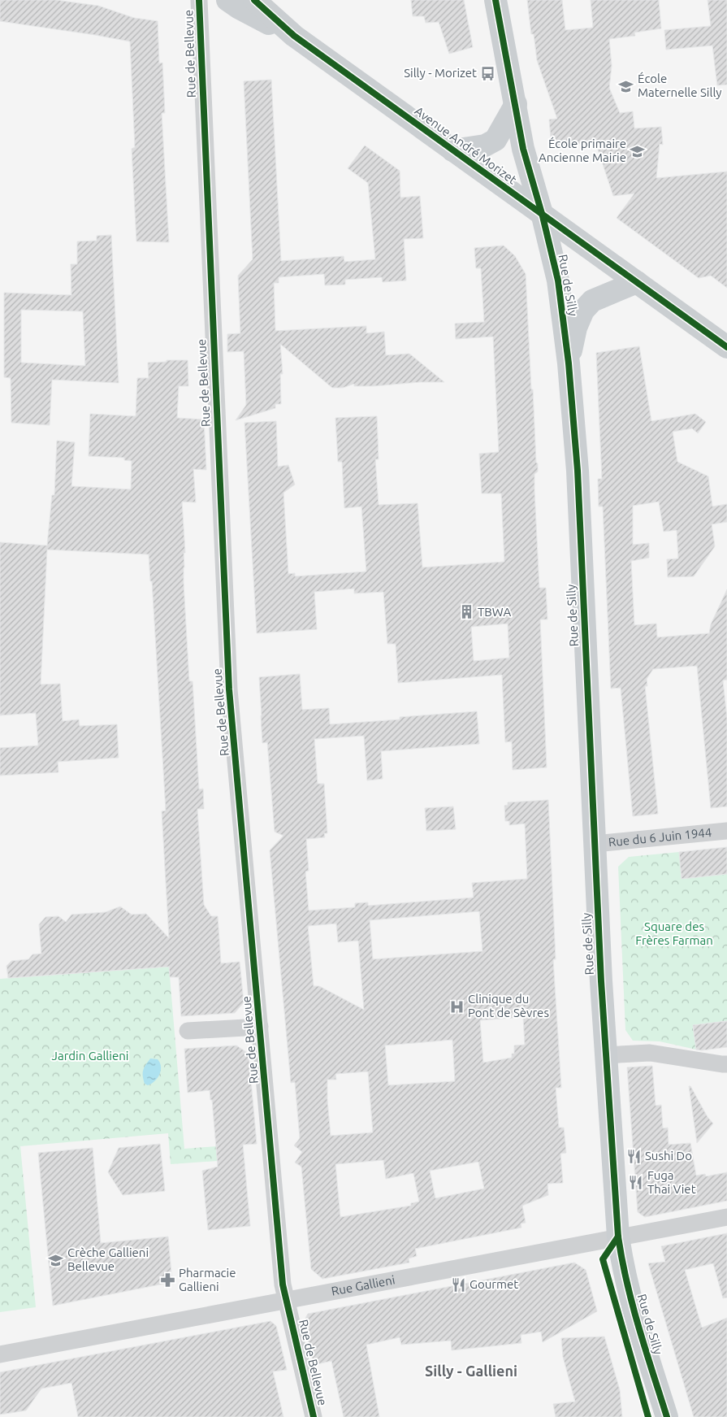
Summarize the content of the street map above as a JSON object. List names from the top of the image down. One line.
{"streets":{"main road":["Avenue André Morizet","Rue de Silly"],"street":["Rue de Bellevue","Rue du 6 Juin 1944","Rue Gallieni"]},"crossings":[["Rue de Bellevue","Rue Gallieni"],["Avenue André Morizet","Rue de Silly"],["Rue de Silly","Rue du 6 Juin 1944"],["Rue de Silly","Rue Gallieni"]],"districts":["Silly - Gallieni"],"parks":["Square des Frères Farman","Jardin Gallieni"],"places":{"bus stop":["Silly - Morizet"],"school or university":["École Maternelle Silly","École primaire Ancienne Mairie","Crèche Gallieni Bellevue"],"building":["TBWA"],"hospital":["Clinique du Pont de Sèvres"],"restaurant":["Sushi Do","Fuga Thai Viet","Gourmet"],"pharmacy":["Pharmacie Gallieni"]}}
